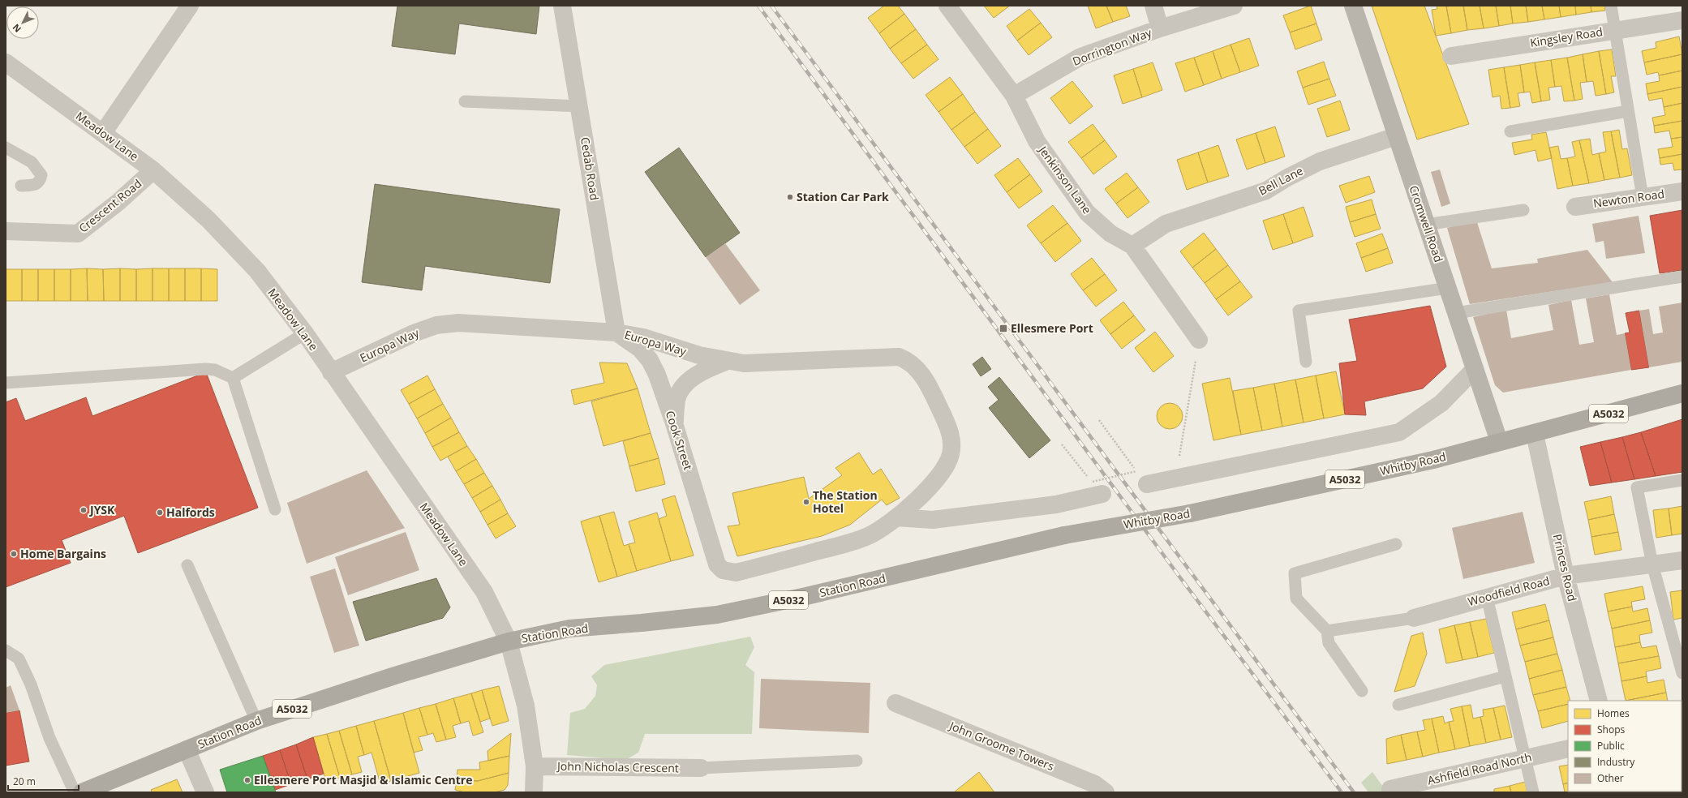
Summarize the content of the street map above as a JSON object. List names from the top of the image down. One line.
{"streets":{"main road":["A5032","Whitby Road","Station Road"],"street":["Kingsley Road","Dorrington Way","Meadow Lane","Cedab Road","Jenkinson Lane","Bell Lane","Newton Road","Crescent Road","Cromwell Road","Europa Way","Cook Street","Princes Road","Woodfield Road","John Groome Towers","John Nicholas Crescent","Ashfield Road North"]},"crossings":[["Dorrington Way","Jenkinson Lane"],["Meadow Lane","Crescent Road"],["Meadow Lane","Europa Way"],["Meadow Lane","Station Road"],["Meadow Lane","John Nicholas Crescent"],["Cedab Road","Europa Way"],["Cedab Road","Cook Street"],["Jenkinson Lane","Bell Lane"],["Bell Lane","Cromwell Road"],["Cromwell Road","Whitby Road"],["Europa Way","Cook Street"],["Whitby Road","Princes Road"],["Whitby Road","Station Road"],["Princes Road","Woodfield Road"]],"places":{"other":["Station Car Park","The Station Hotel","JYSK","Halfords","Home Bargains","Ellesmere Port Masjid & Islamic Centre"],"transit":["Ellesmere Port"]},"legend":["Homes","Shops","Public","Industry","Other"],"scale_bar":"20 m","north":"bottom left"}
